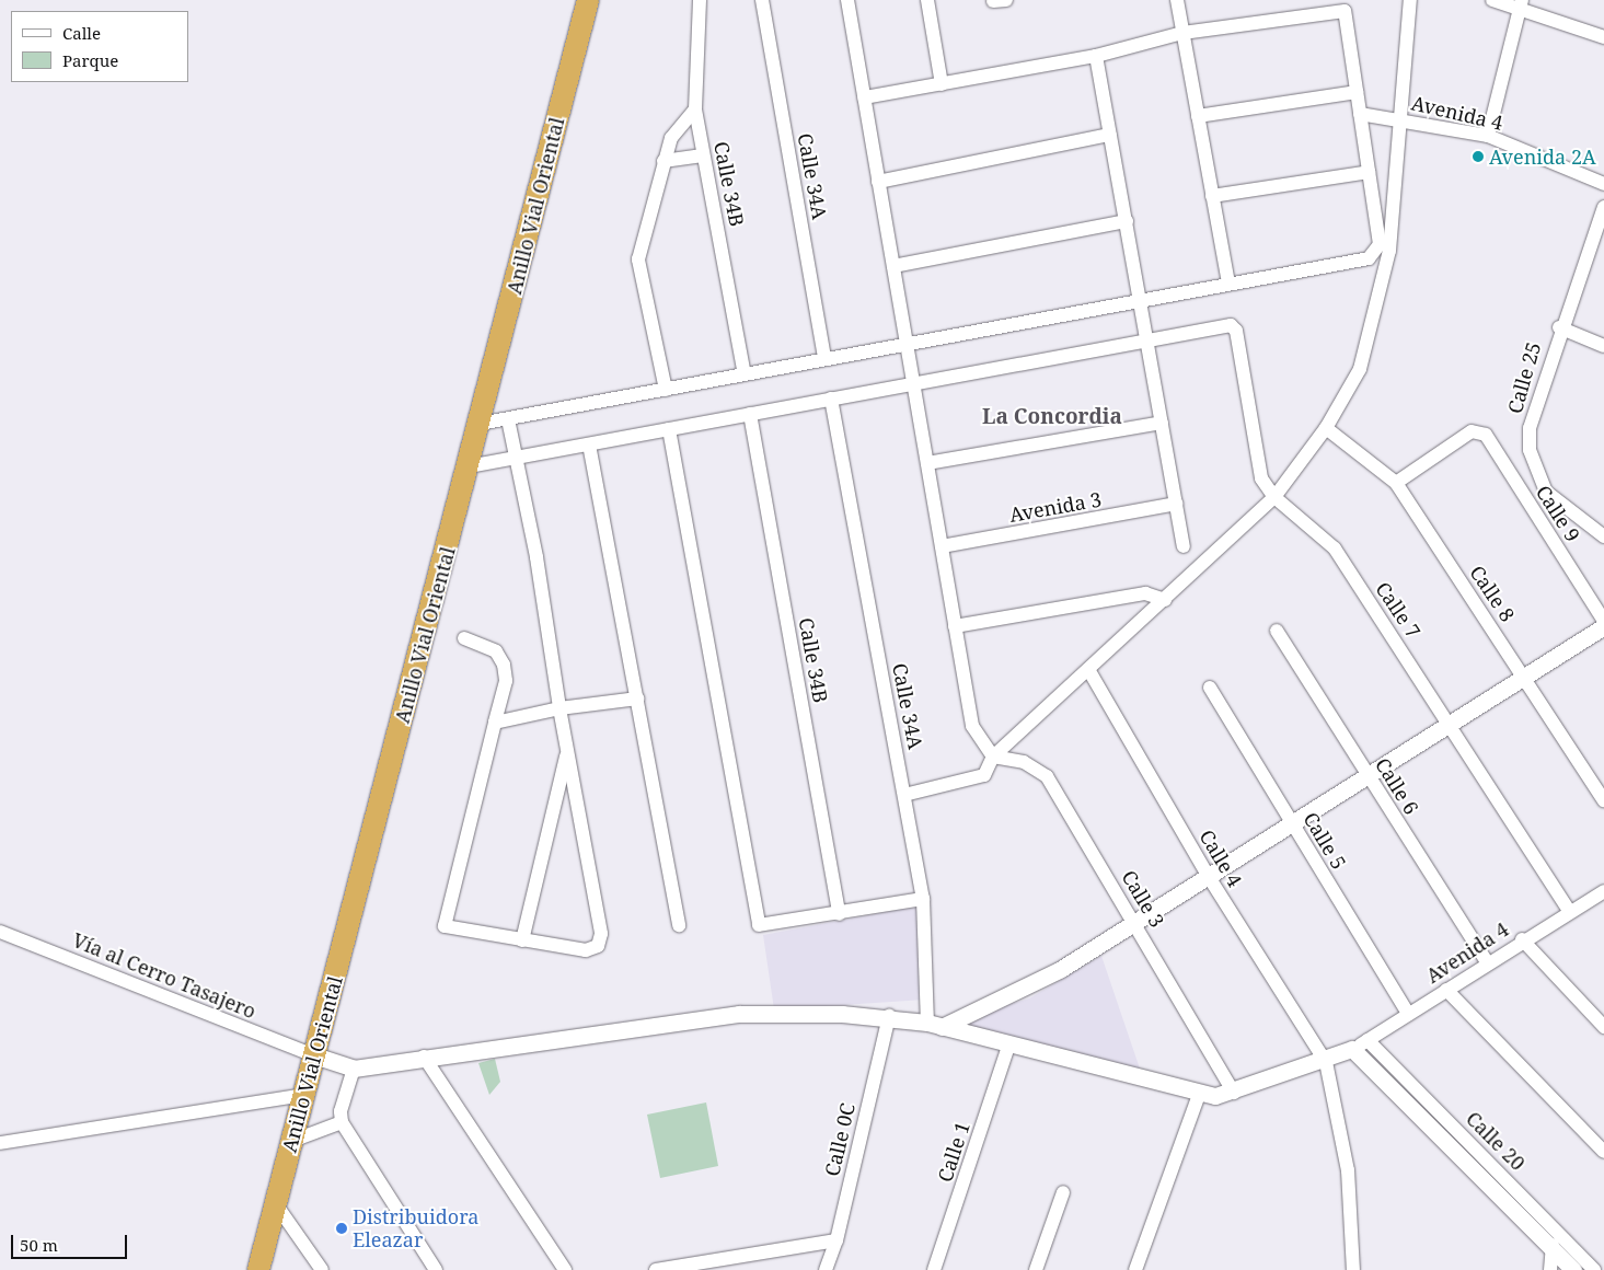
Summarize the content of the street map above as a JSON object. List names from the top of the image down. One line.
{"streets":{"highway":["Anillo Vial Oriental"],"street":["Avenida 4","Calle 34A","Calle 34B","Calle 25","Avenida 3","Calle 9","Calle 8","Calle 7","Calle 6","Calle 5","Calle 4","Calle 3","Vía al Cerro Tasajero","Calle 0C","Calle 20","Calle 1"]},"crossings":[["Avenida 4","Calle 7"],["Avenida 4","Calle 6"],["Avenida 4","Calle 5"],["Avenida 4","Calle 20"],["Anillo Vial Oriental","Vía al Cerro Tasajero"],["Calle 9","Calle 8"]],"districts":["La Concordia"],"places":["Avenida 2A","Distribuidora Eleazar"],"legend":["Calle","Parque"],"scale_bar":"50 m"}
